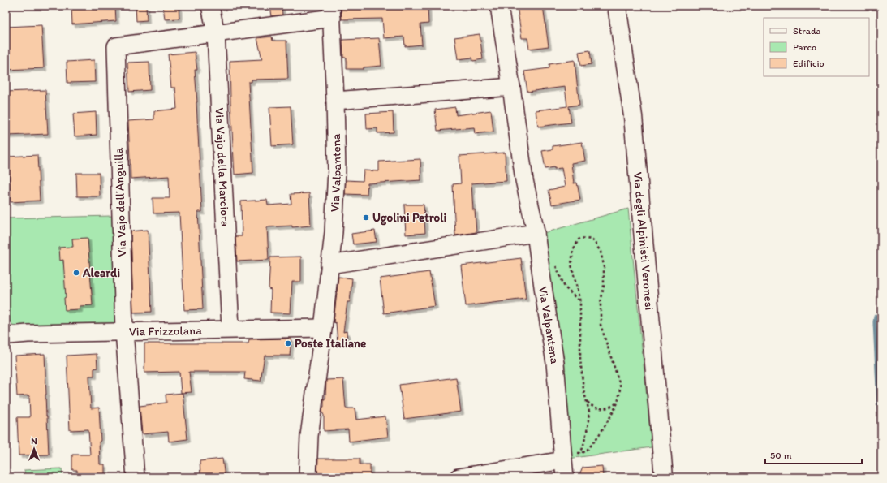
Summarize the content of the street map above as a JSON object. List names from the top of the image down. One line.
{"streets":{"highway":["Via degli Alpinisti Veronesi"],"street":["Via Vajo della Marciora","Via Valpantena","Via Vajo dell'Anguilla","Via Frizzolana"]},"crossings":[["Via Vajo della Marciora","Via Valpantena"],["Via Vajo della Marciora","Via Vajo dell'Anguilla"],["Via Vajo della Marciora","Via Frizzolana"],["Via Valpantena","Via Vajo dell'Anguilla"],["Via Valpantena","Via Frizzolana"],["Via Vajo dell'Anguilla","Via Frizzolana"]],"places":["Ugolini Petroli","Aleardi","Poste Italiane"],"legend":["Strada","Parco","Edificio"],"scale_bar":"50 m","north":"top"}
